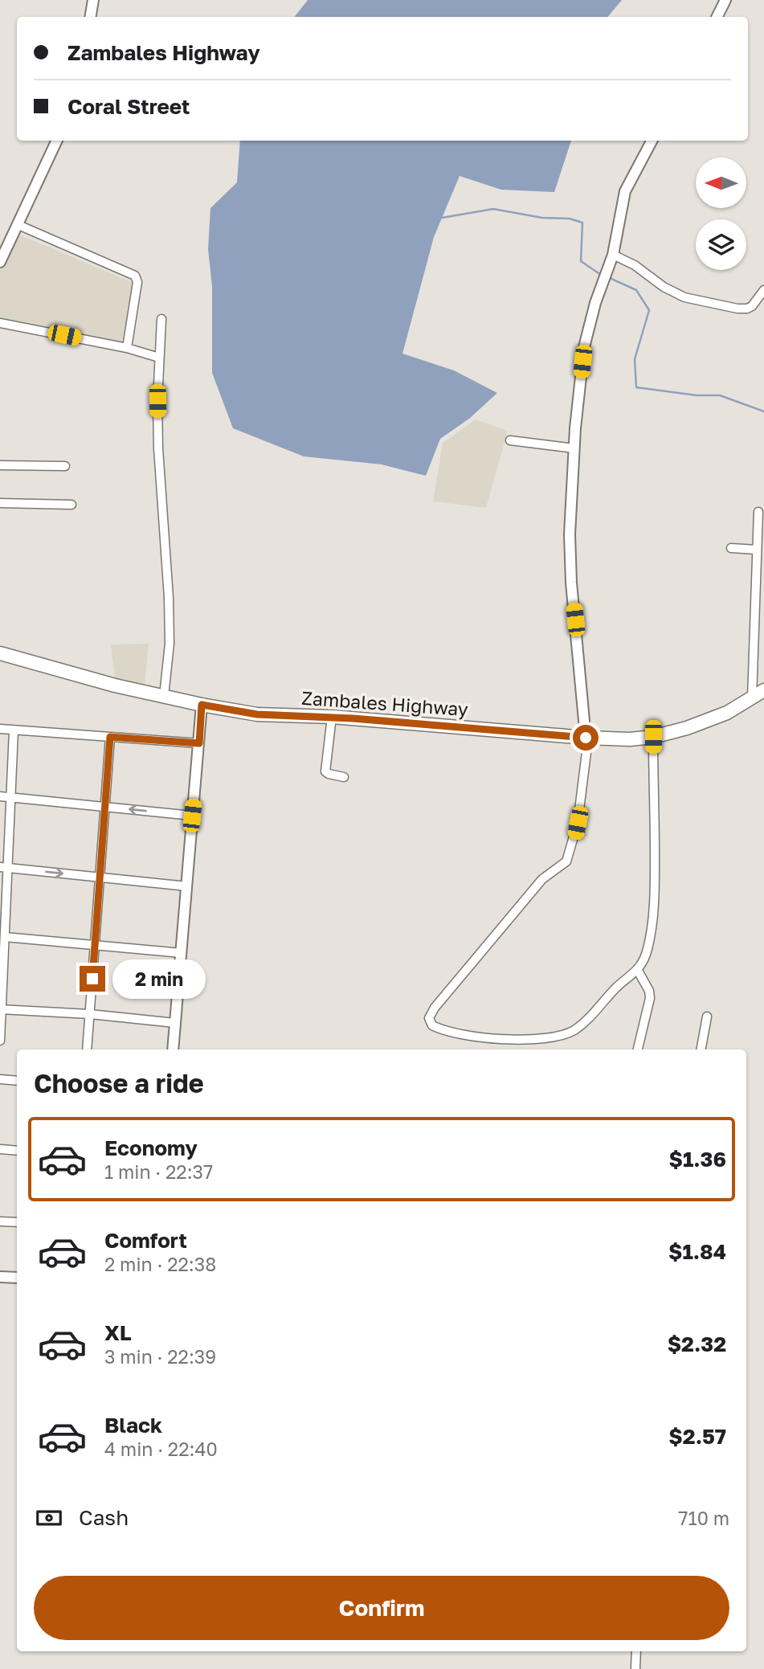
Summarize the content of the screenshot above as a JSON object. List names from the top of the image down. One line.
{"streets":{"main road":["Zambales Highway"]},"north":"left","page":{"banner":["Zambales Highway","Coral Street"],"bubble":"2 min","heading":"Choose a ride","list":[{"name":"Economy","note":"1 min · 22:37","value":"$1.36"},{"name":"Comfort","note":"2 min · 22:38","value":"$1.84"},{"name":"XL","note":"3 min · 22:39","value":"$2.32"},{"name":"Black","note":"4 min · 22:40","value":"$2.57"}],"pay":["Cash","710 m"],"buttons":"Confirm"}}
